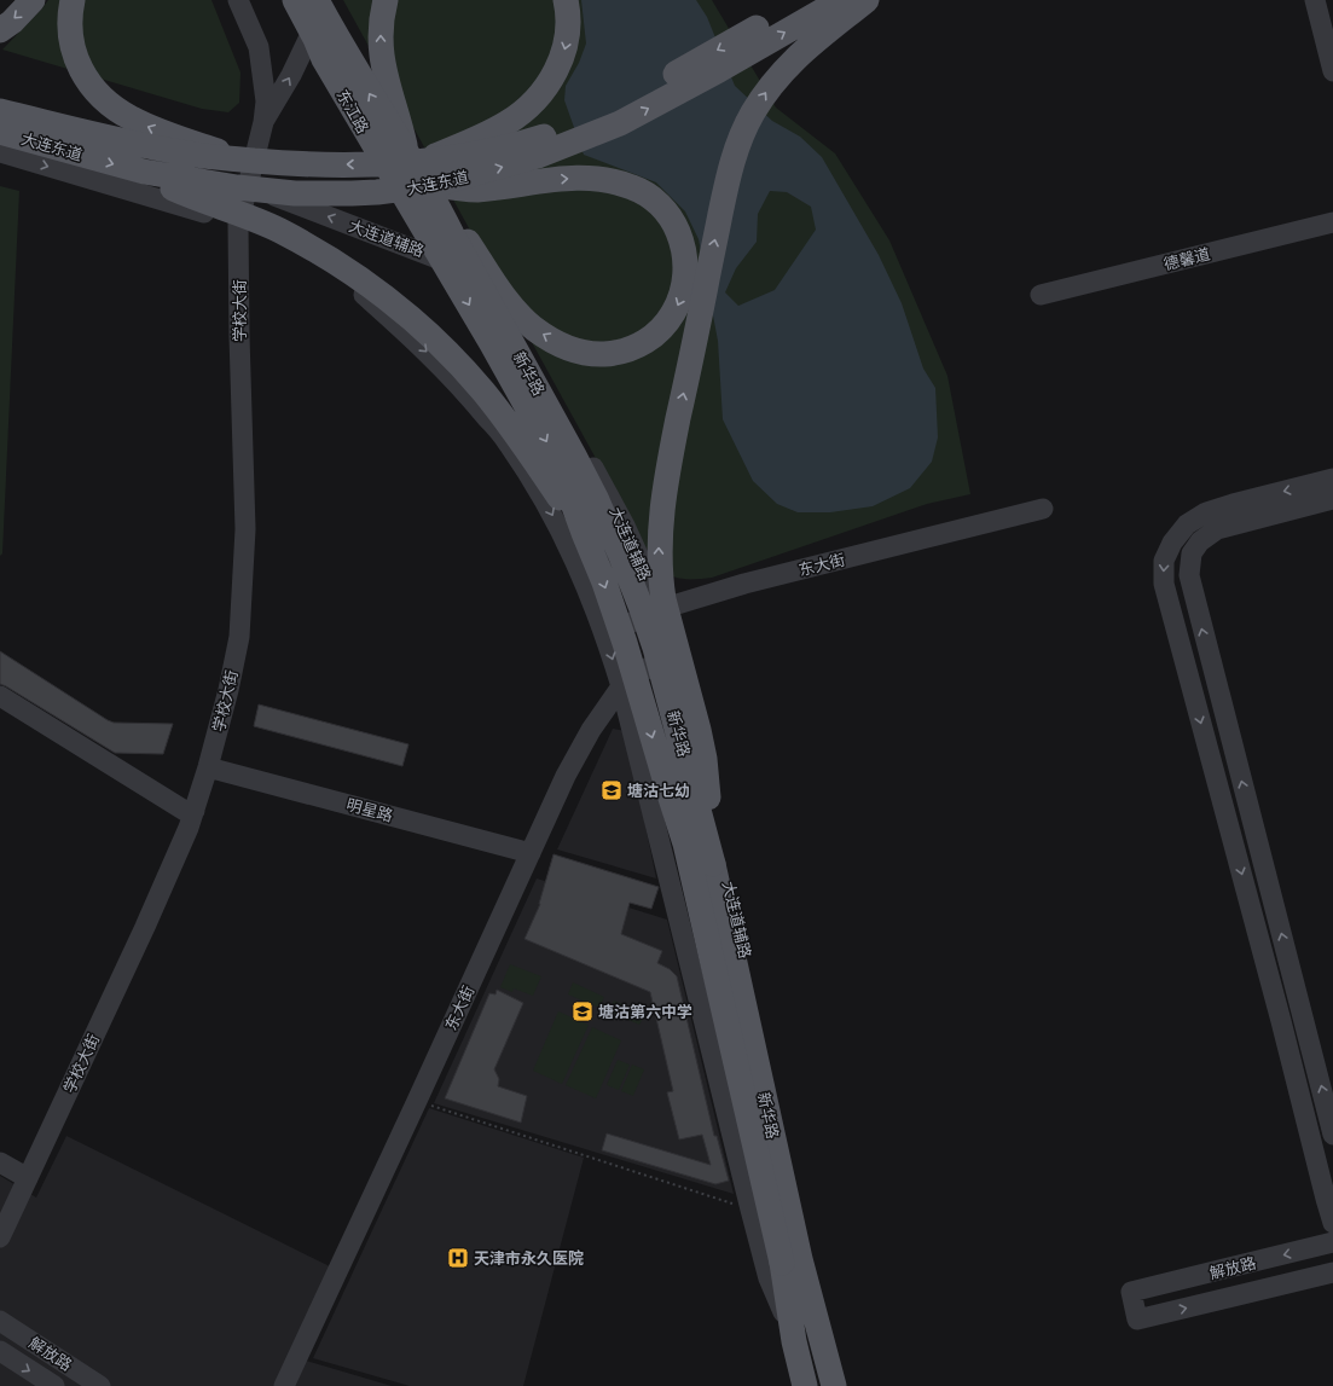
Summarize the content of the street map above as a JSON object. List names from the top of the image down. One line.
{"streets":{"main road":["东江路","大连东道","新华路"],"street":["大连道辅路","德馨道","学校大街","东大街","明星路","解放路"]},"crossings":[["东江路","大连东道"],["东江路","新华路"],["大连东道","新华路"],["大连道辅路","学校大街"],["大连道辅路","新华路"],["大连道辅路","东大街"],["学校大街","明星路"],["东大街","明星路"]],"places":{"school or university":["塘沽七幼","塘沽第六中学"],"hospital":["天津市永久医院"]}}
